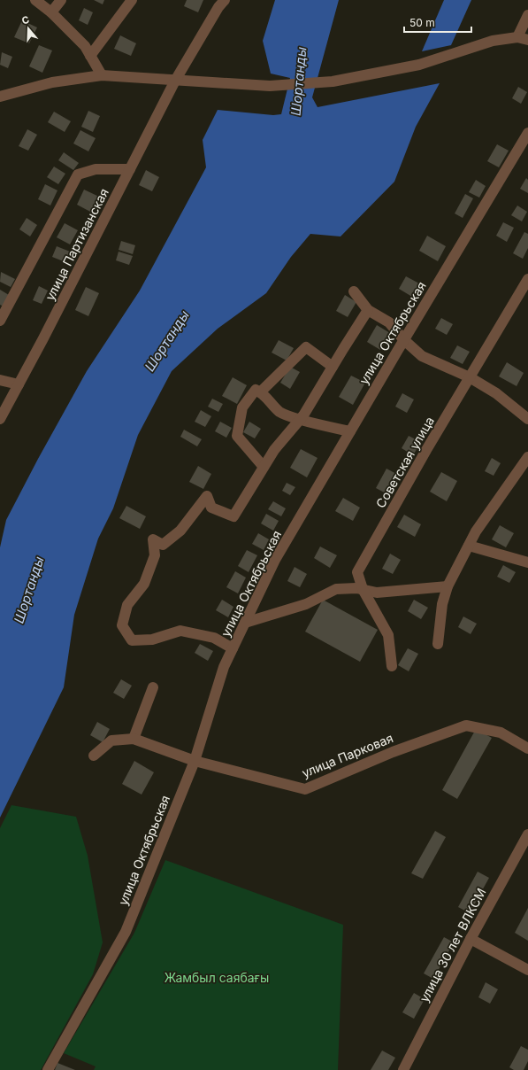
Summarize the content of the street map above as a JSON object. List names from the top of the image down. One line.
{"streets":{"street":["улица Партизанская","улица Октябрьская","Советская улица","улица Парковая","улица 30 лет ВЛКСМ"]},"crossings":[["улица Октябрьская","улица Парковая"]],"water":["Шортанды"],"parks":["Жамбыл саябағы"],"scale_bar":"50 m","north":"top"}
